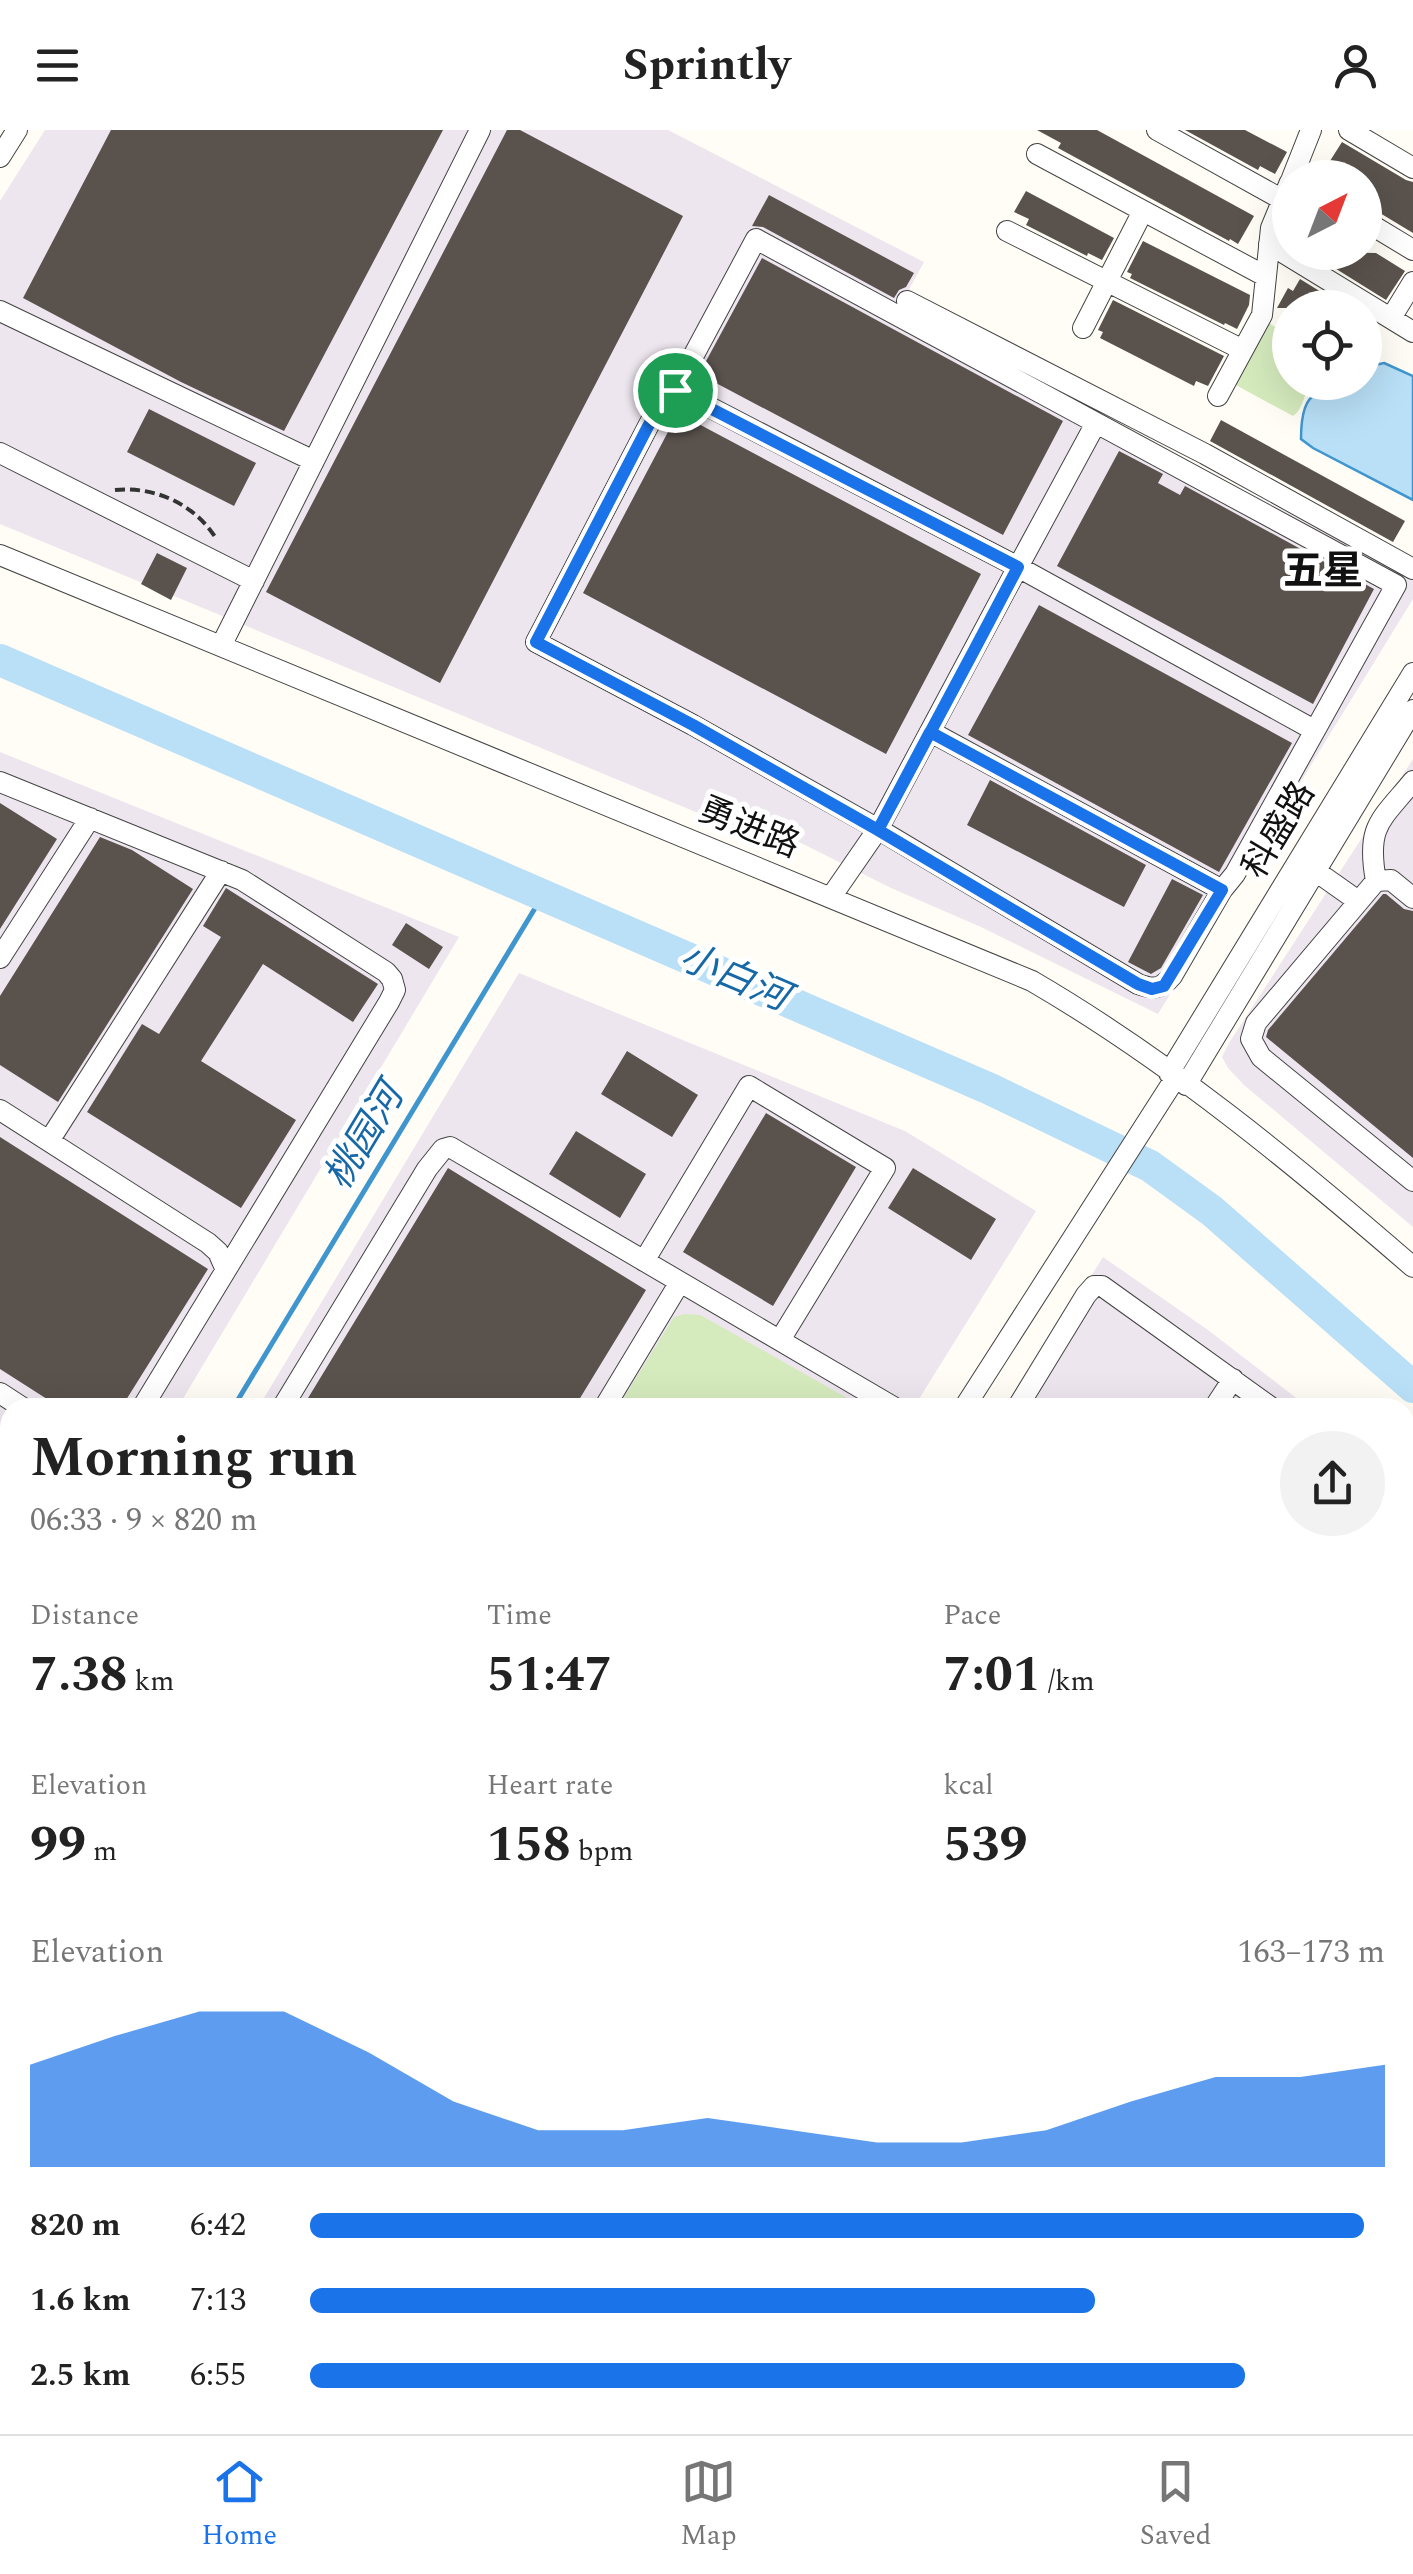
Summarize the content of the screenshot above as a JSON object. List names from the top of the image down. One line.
{"streets":{"street":["勇进路","科盛路"]},"crossings":[["勇进路","科盛路"]],"districts":["五星"],"water":["小白河","桃园河"],"north":"top right","page":{"header":"Sprintly","heading":["Morning run","06:33 · 9 × 820 m"],"stats":[["Distance","7.38 km"],["Time","51:47"],["Pace","7:01 /km"],["Elevation","99 m"],["Heart rate","158 bpm"],["kcal","539"]],"chart":["Elevation","163–173 m"],"list":[{"name":"820 m","note":"6:42"},{"name":"1.6 km","note":"7:13"},{"name":"2.5 km","note":"6:55"}],"tabs":["Home","Map","Saved"]}}
